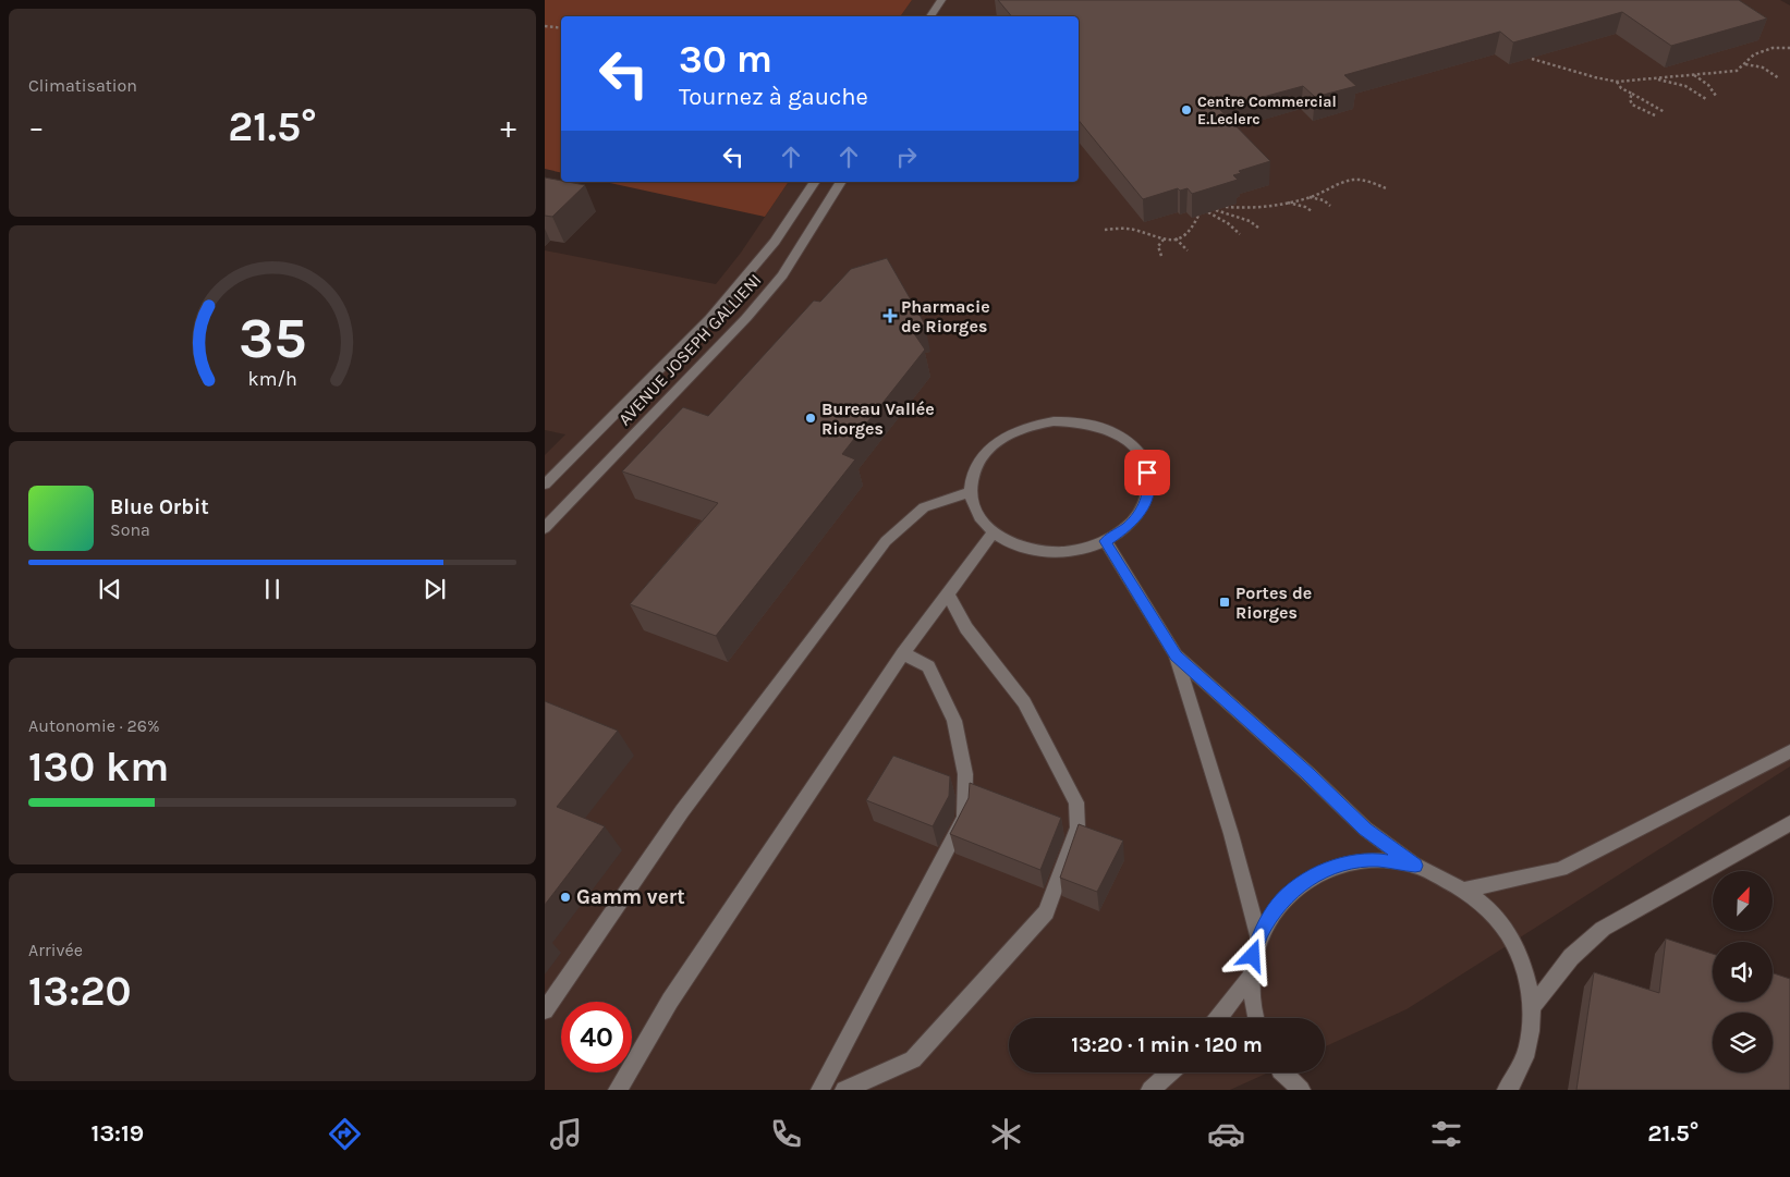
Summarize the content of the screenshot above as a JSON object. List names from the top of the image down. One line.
{"streets":{"street":["AVENUE JOSEPH GALLIENI"]},"places":{"other":["Centre Commercial E.Leclerc","Bureau Vallée Riorges","Gamm vert"],"health":["Pharmacie de Riorges"],"transit":["Portes de Riorges"]},"north":"top right","page":{"tile":["Climatisation",["Autonomie · 26%","130 km"],["Arrivée","13:20"]],"turn":["30 m","Tournez à gauche"],"heat":["−","21.5°","+"],"song":["Blue Orbit","Sona"],"limit":"40","trip":"13:20 · 1 min · 120 m","tabs":["13:19","21.5°"],"gauge":["35","km/h"]}}
